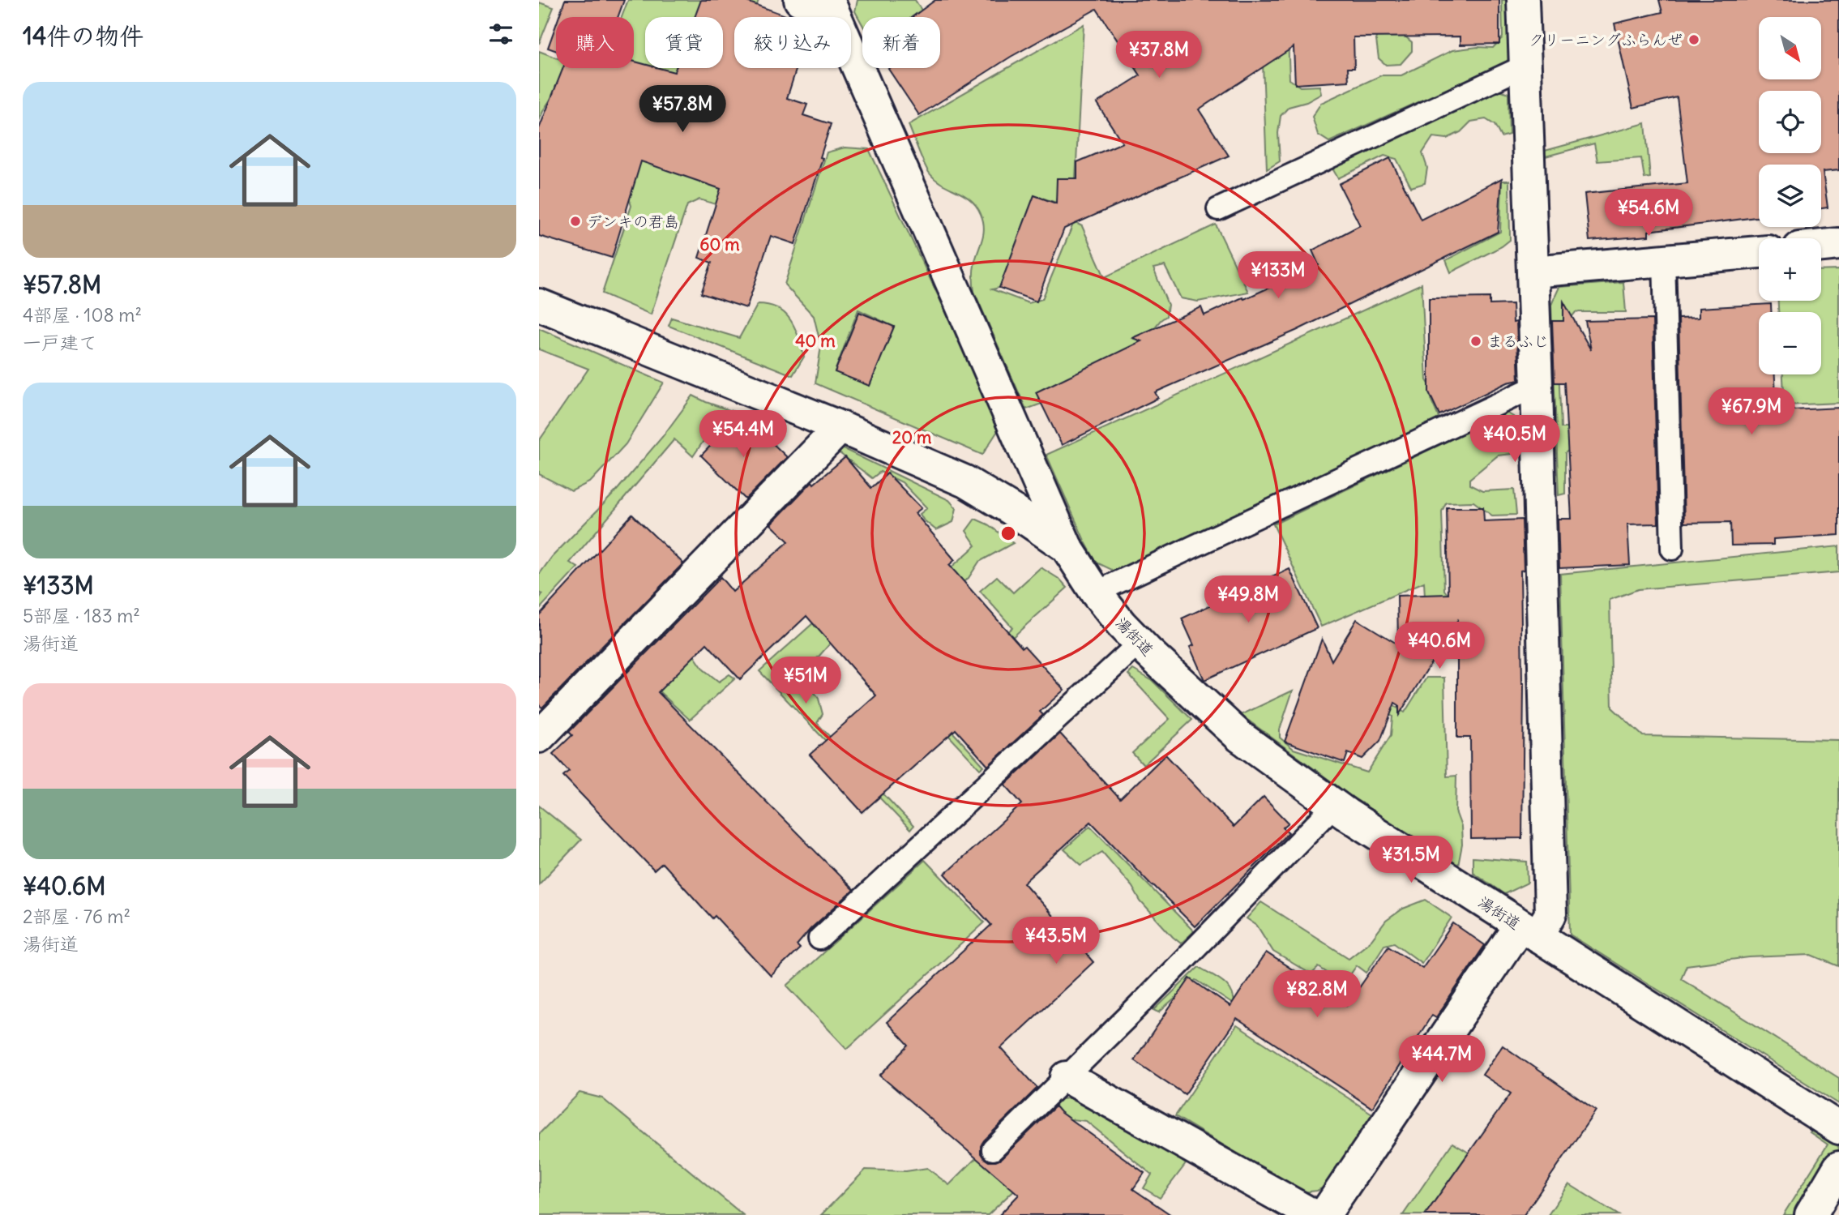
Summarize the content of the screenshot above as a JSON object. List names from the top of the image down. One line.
{"streets":{"street":["湯街道"]},"places":["クリーニングふらんぜ","デンキの君島","まるふじ"],"north":"bottom right","page":{"heading":"14件の物件","map_buttons":["+","−"],"chip":["購入","賃貸","絞り込み","新着"],"price":["¥37.8M","¥57.8M","¥54.6M","¥133M","¥67.9M","¥54.4M","¥40.5M","¥49.8M","¥40.6M","¥51M","¥31.5M","¥43.5M","¥82.8M","¥44.7M"],"list":[{"name":"¥57.8M","note":"4部屋 · 108 m² · 一戸建て"},{"name":"¥133M","note":"5部屋 · 183 m² · 湯街道"},{"name":"¥40.6M","note":"2部屋 · 76 m² · 湯街道"}]},"rings":["60 m","40 m","20 m"]}
